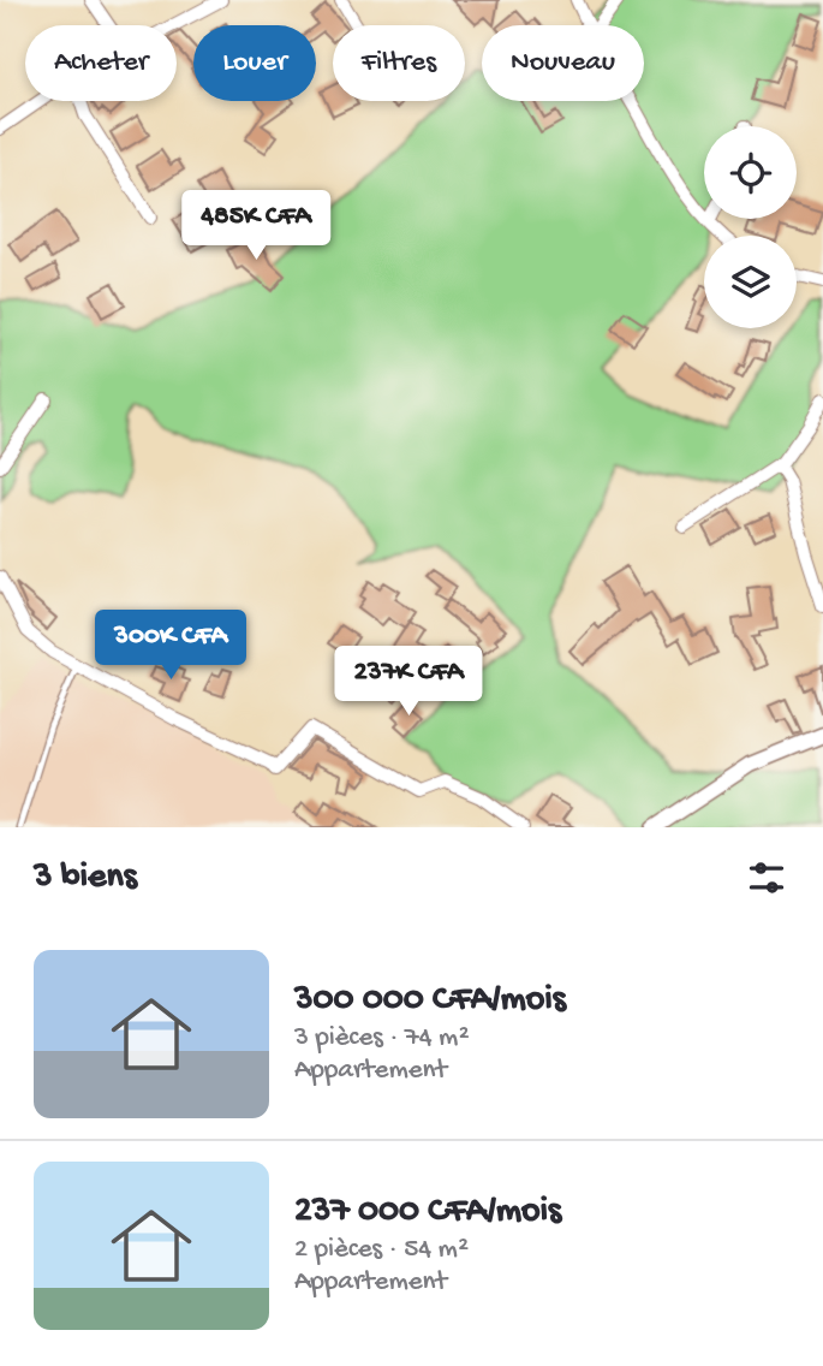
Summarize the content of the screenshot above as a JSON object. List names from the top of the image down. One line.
{"page":{"chip":["Acheter","Louer","Filtres","Nouveau"],"price":["485K CFA","300K CFA","237K CFA"],"heading":"3 biens","list":[{"name":"300 000 CFA/mois","note":"3 pièces · 74 m² · Appartement"},{"name":"237 000 CFA/mois","note":"2 pièces · 54 m² · Appartement"}]}}
